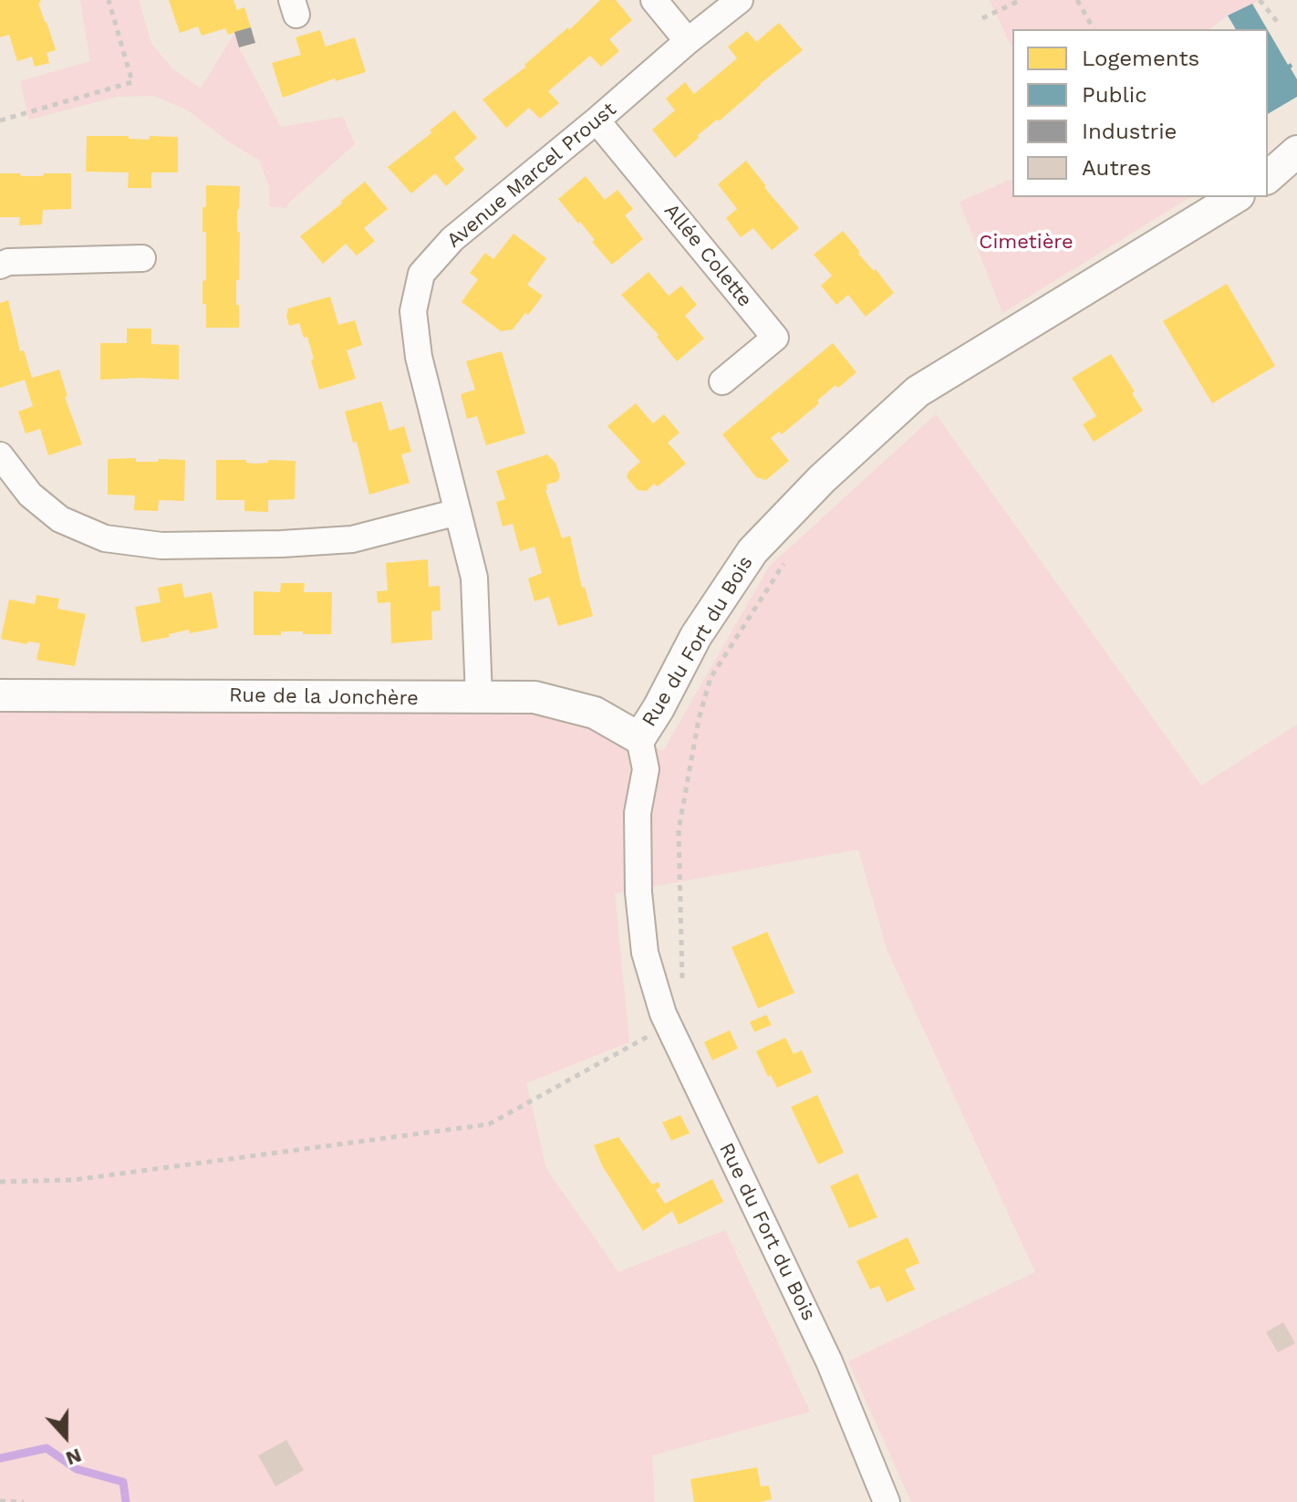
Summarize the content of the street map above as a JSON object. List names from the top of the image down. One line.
{"streets":{"street":["Avenue Marcel Proust","Allée Colette","Rue du Fort du Bois","Rue de la Jonchère"]},"crossings":[["Avenue Marcel Proust","Allée Colette"],["Avenue Marcel Proust","Rue de la Jonchère"],["Rue du Fort du Bois","Rue de la Jonchère"]],"parks":["Cimetière"],"legend":["Logements","Public","Industrie","Autres"],"north":"bottom"}
